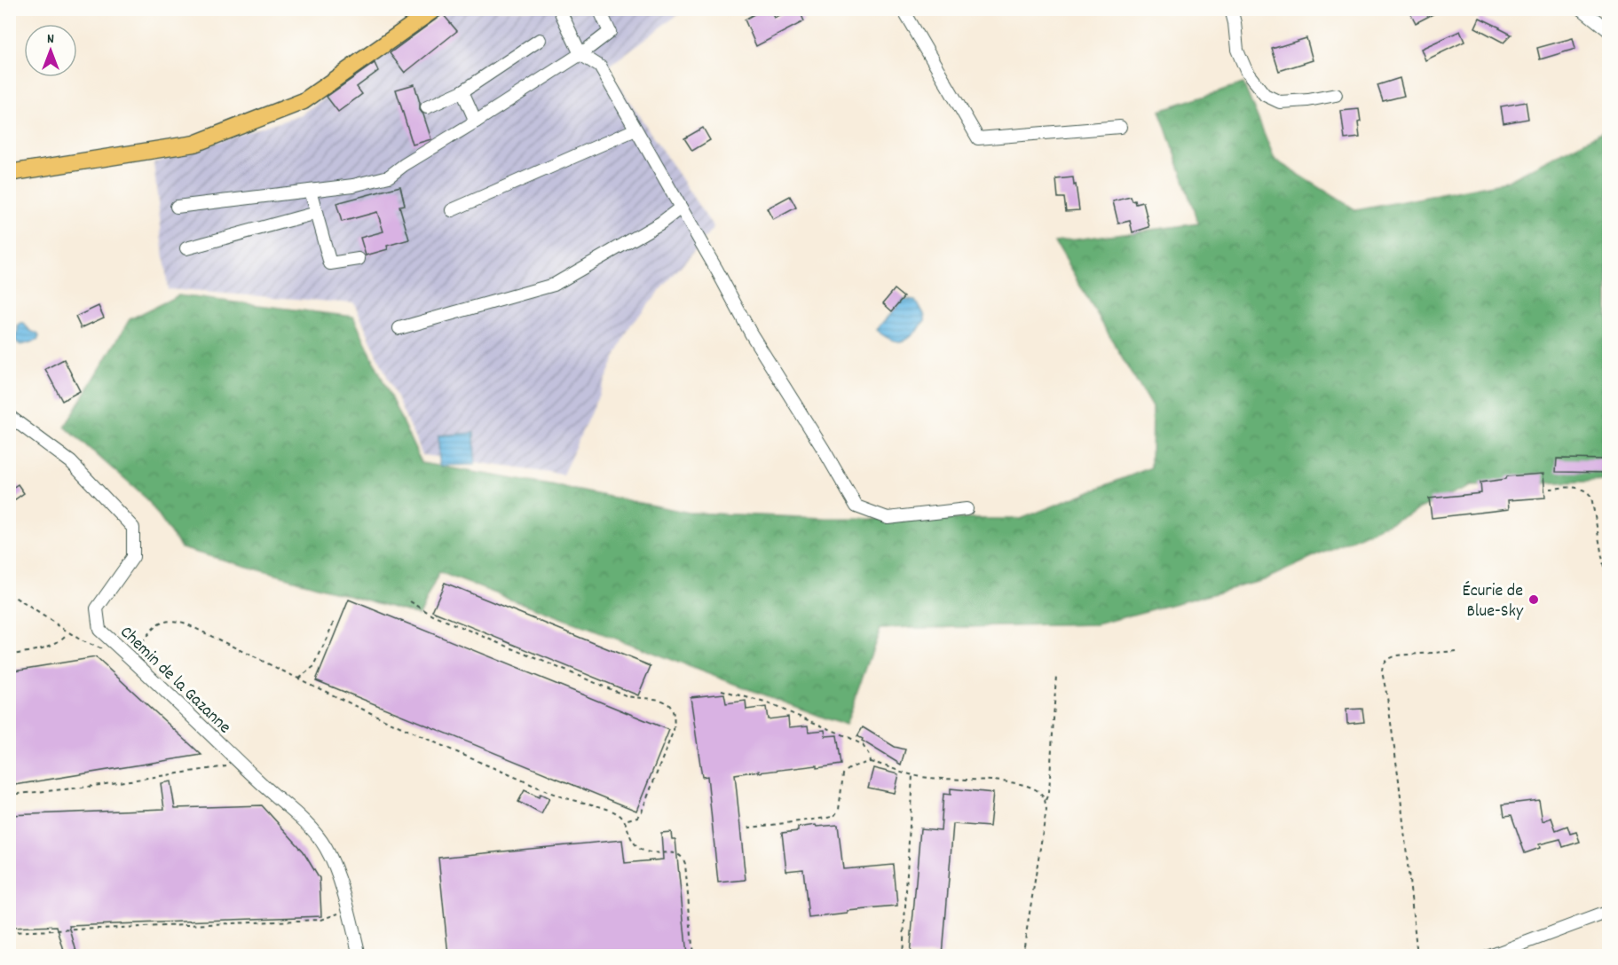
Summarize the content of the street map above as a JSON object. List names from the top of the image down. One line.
{"streets":{"street":["Chemin de la Gazanne"]},"places":["Écurie de Blue-Sky"],"north":"top"}
